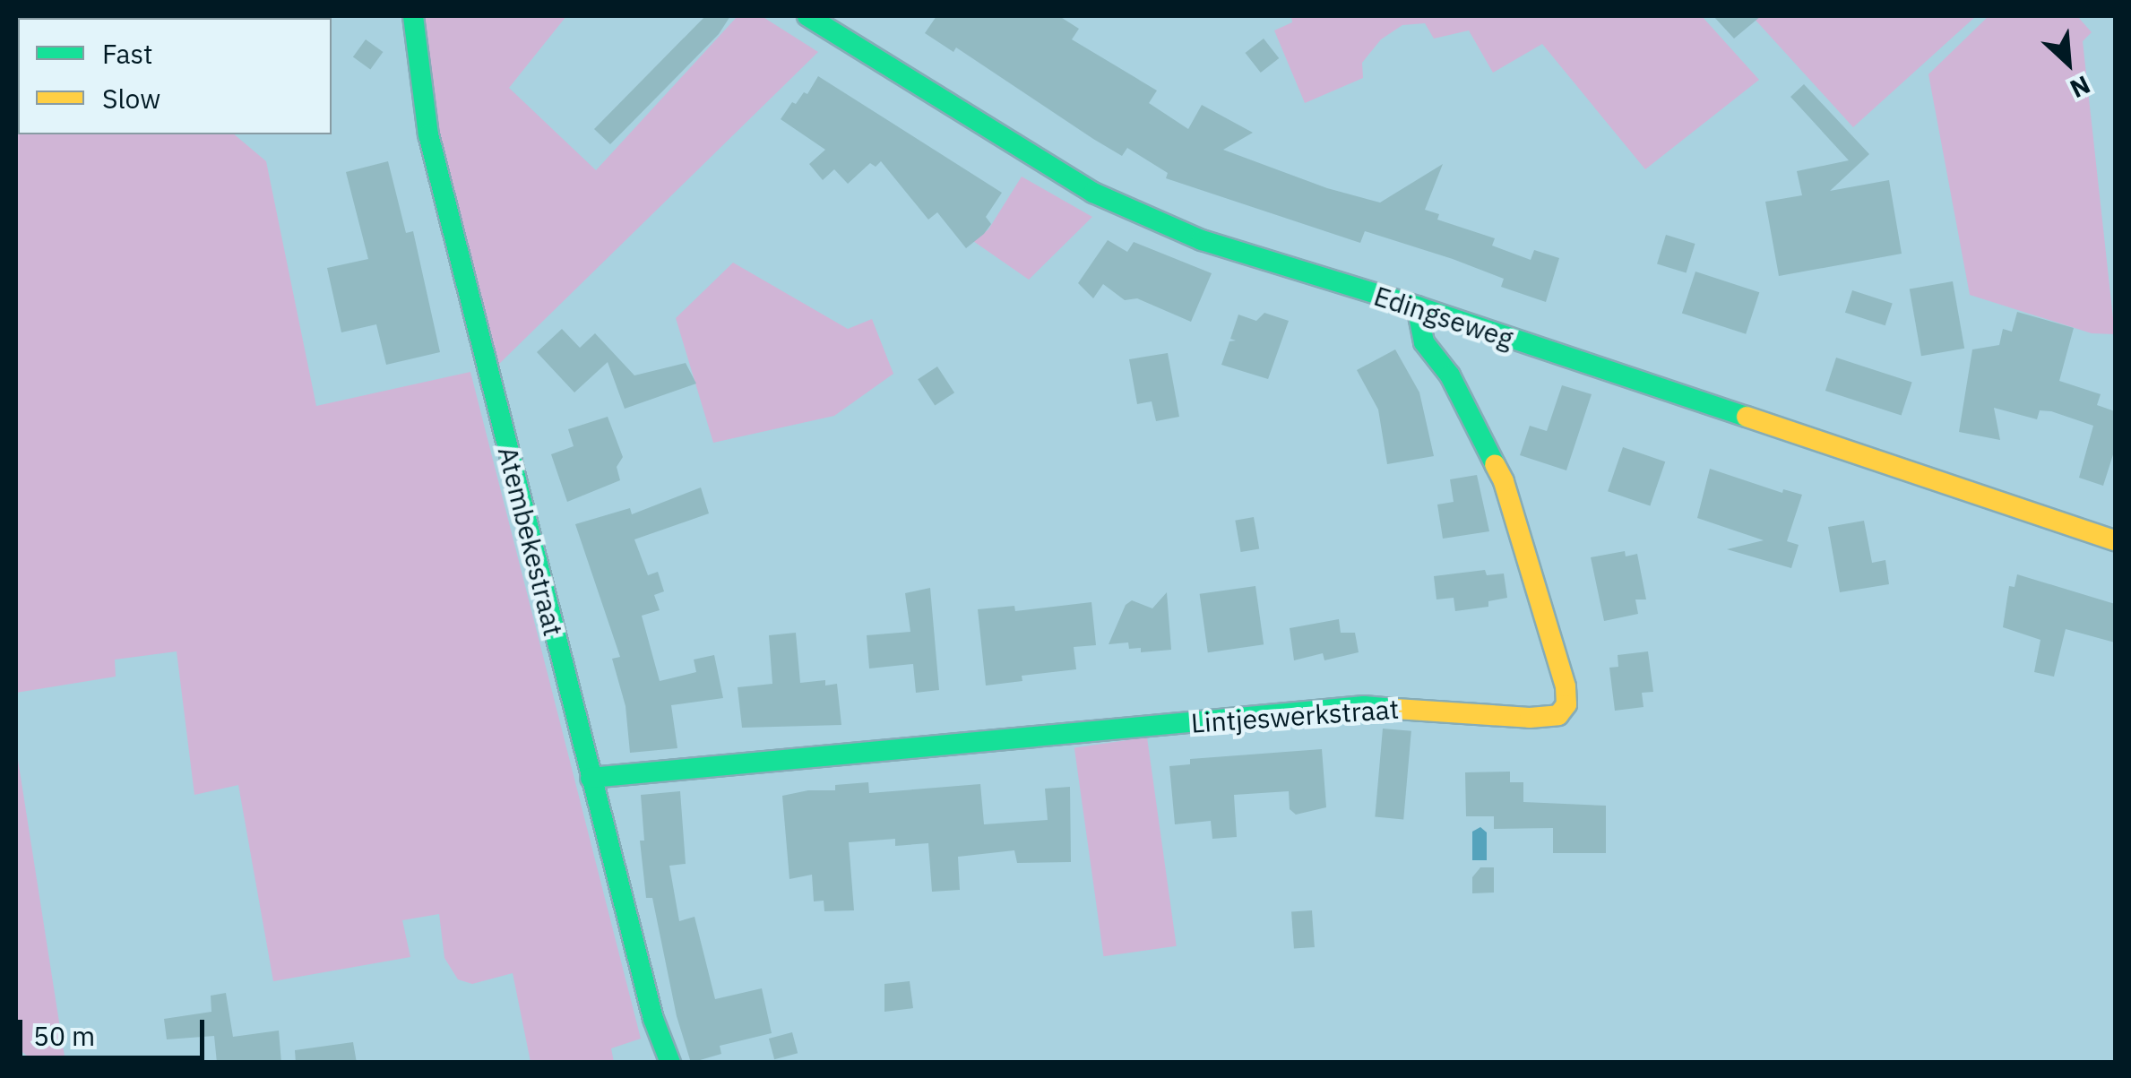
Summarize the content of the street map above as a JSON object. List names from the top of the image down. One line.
{"streets":{"street":["Edingseweg","Atembekestraat","Lintjeswerkstraat"]},"crossings":[["Edingseweg","Lintjeswerkstraat"],["Atembekestraat","Lintjeswerkstraat"]],"legend":["Fast","Slow"],"scale_bar":"50 m","north":"bottom right"}
